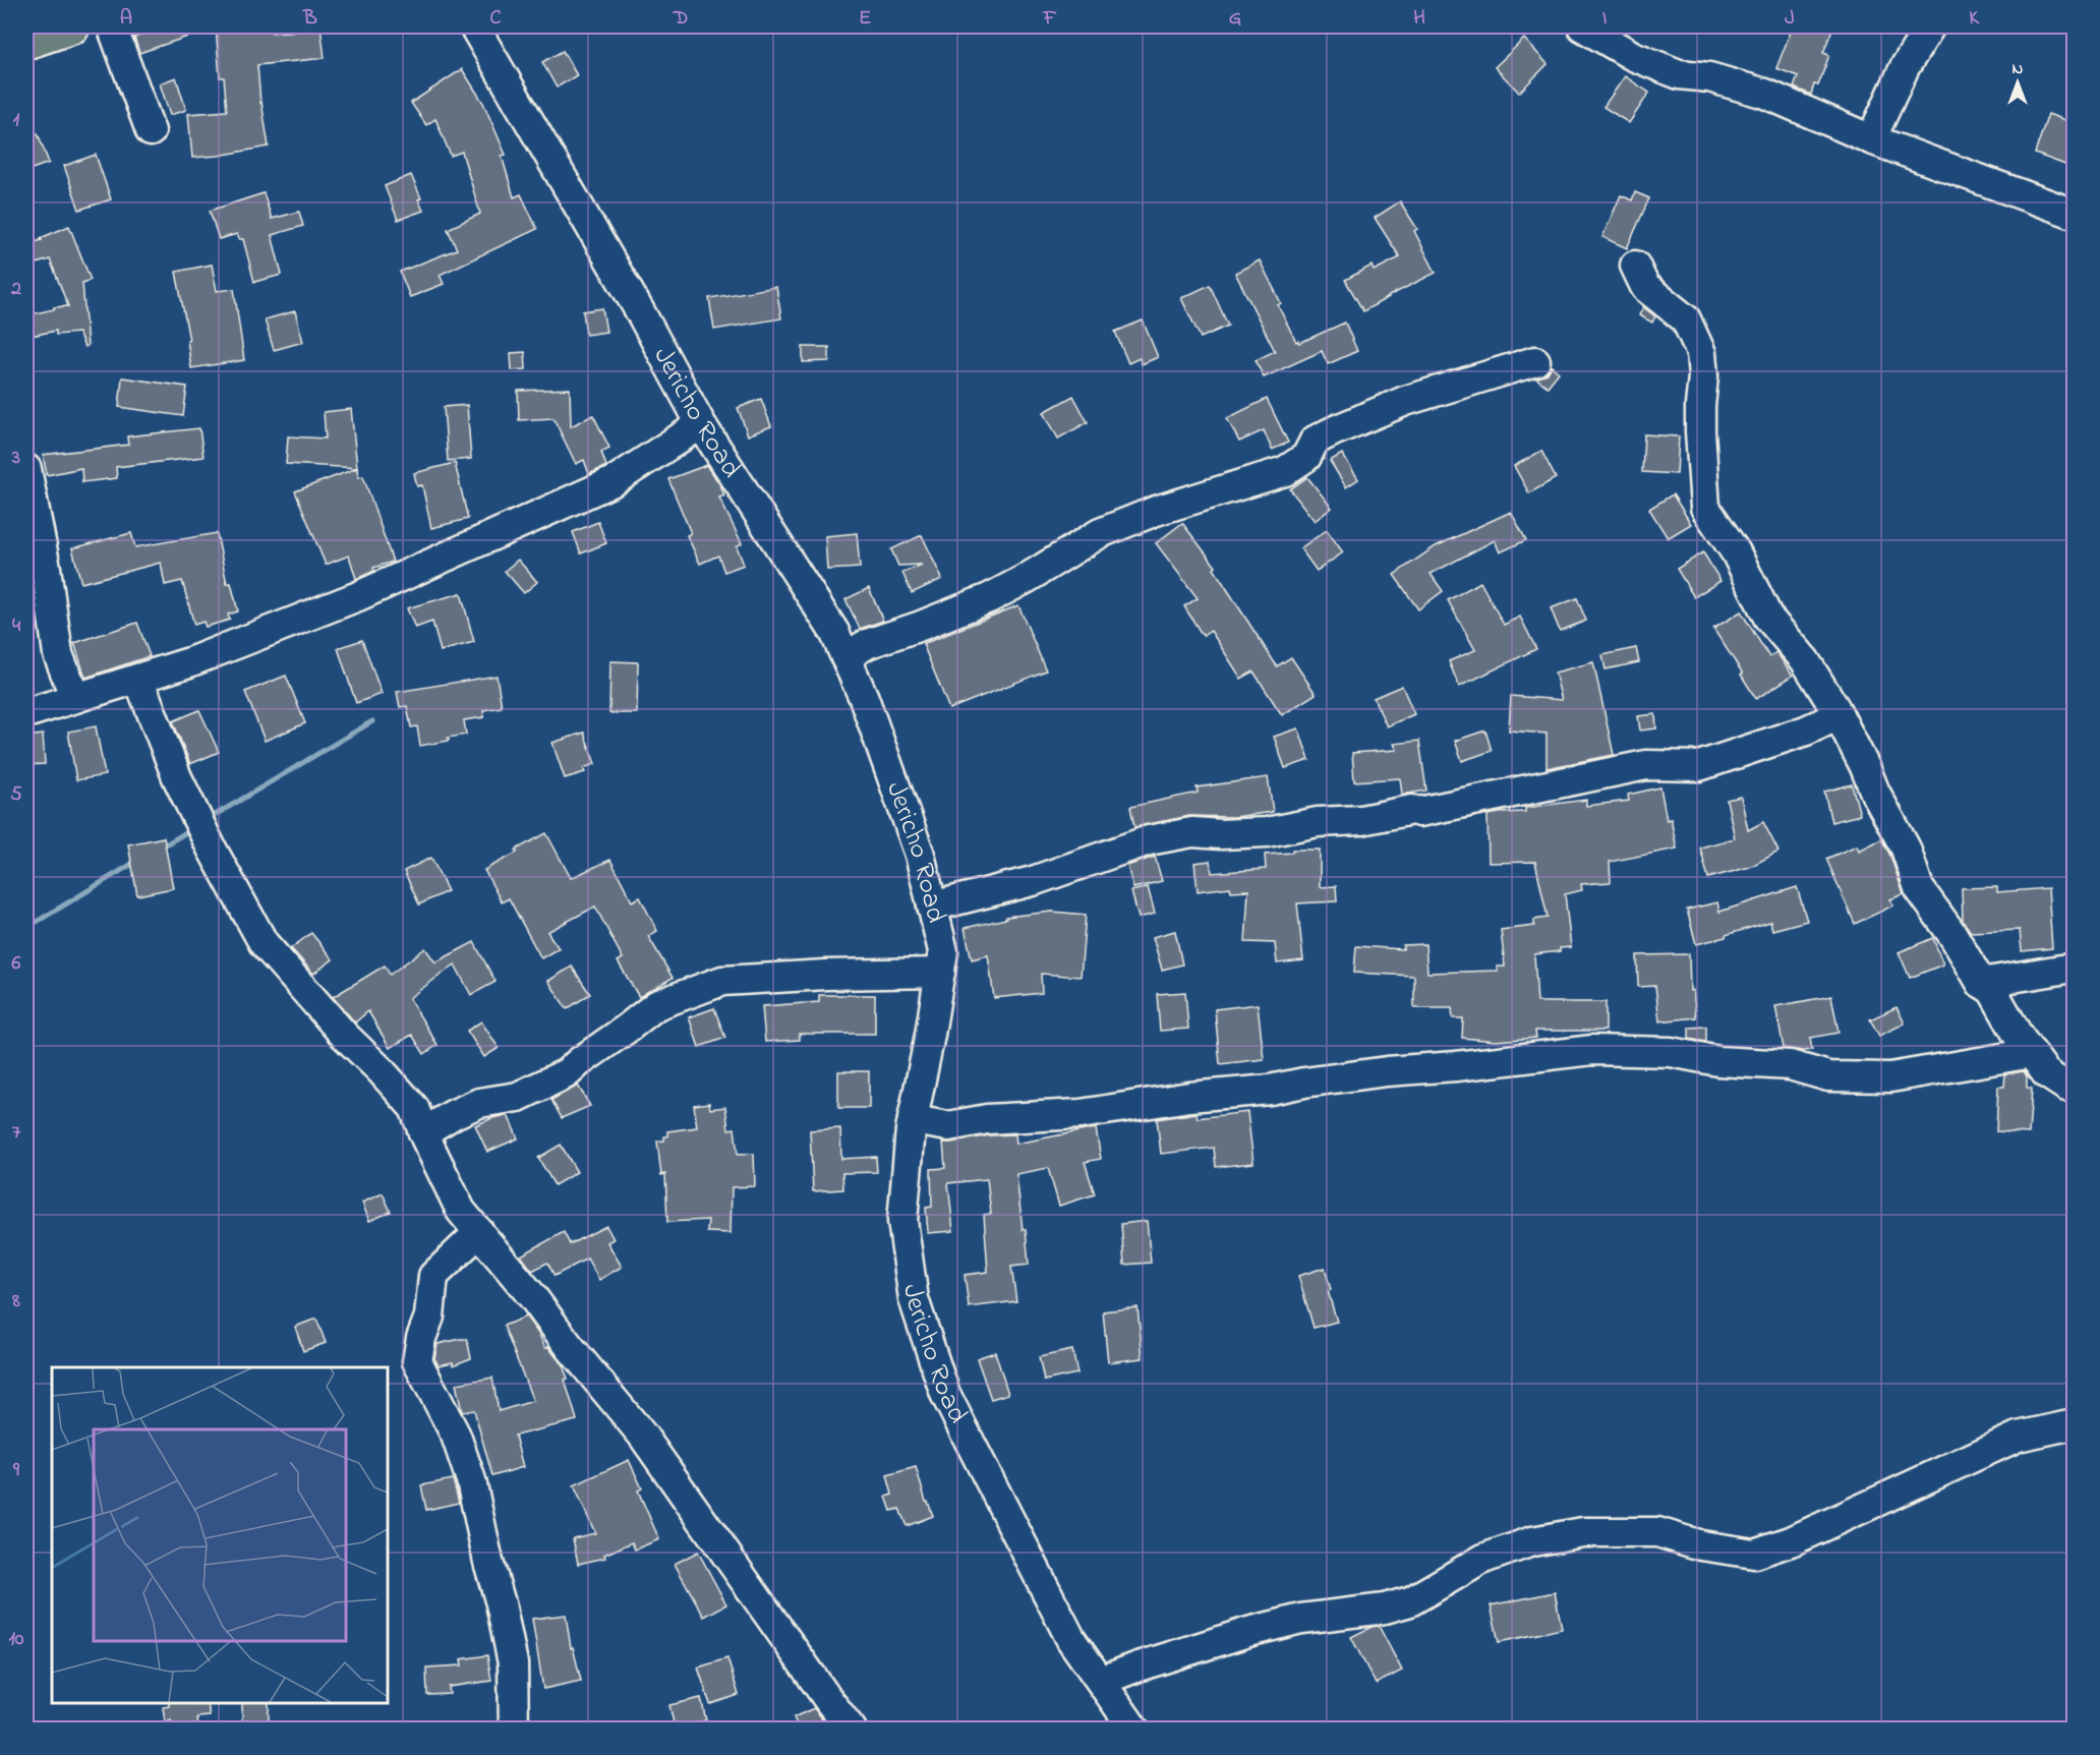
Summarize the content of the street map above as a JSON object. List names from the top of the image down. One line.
{"streets":{"street":["Jericho Road"]},"north":"top","grid":{"columns":["A","B","C","D","E","F","G","H","I","J","K"],"rows":["1","2","3","4","5","6","7","8","9","10"]}}
